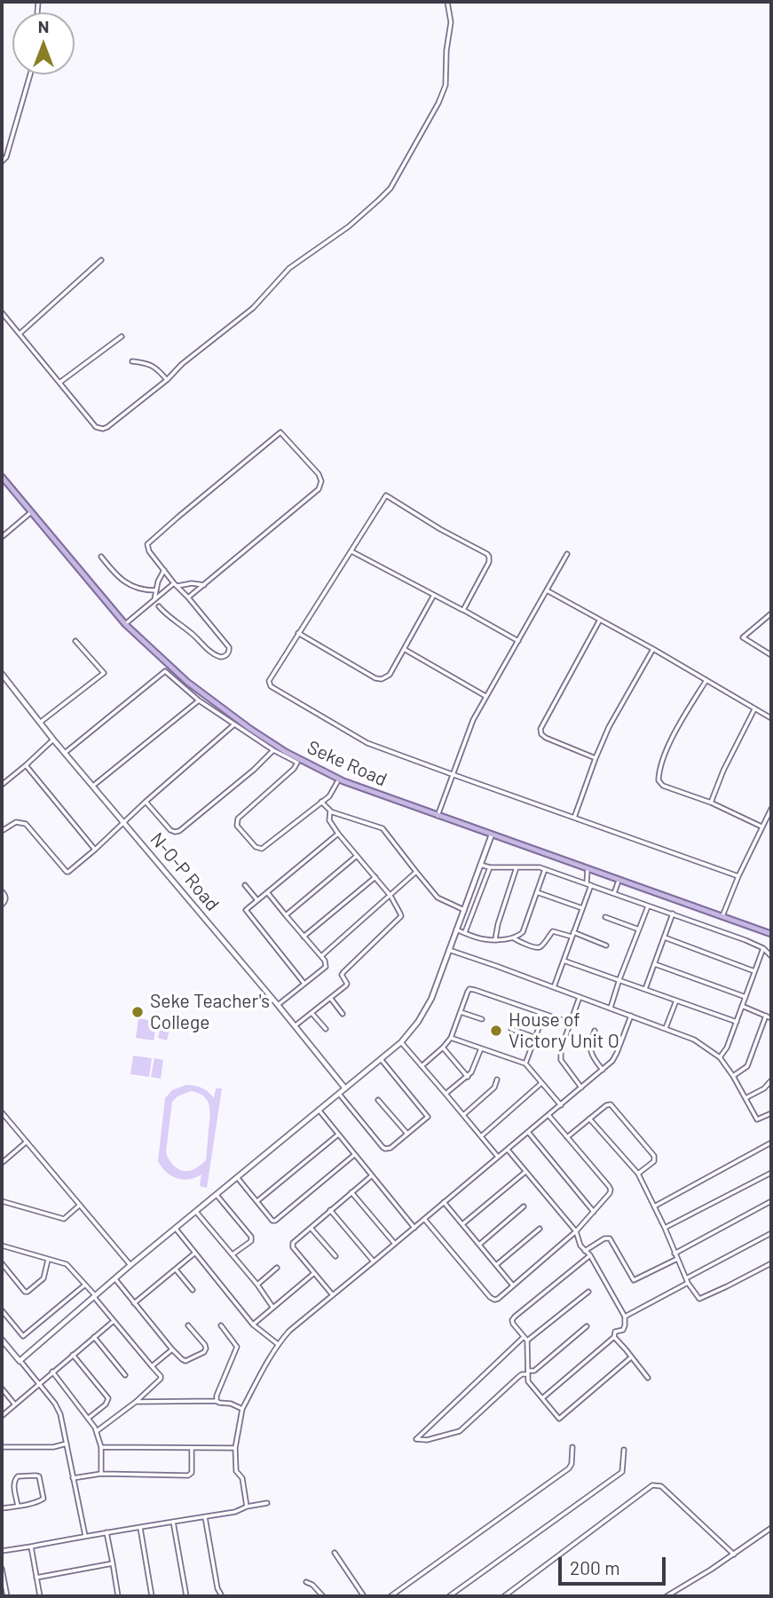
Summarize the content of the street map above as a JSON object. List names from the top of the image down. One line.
{"streets":{"main road":["Seke Road"],"street":["N-O-P Road"]},"places":["Seke Teacher's College","House of Victory Unit O"],"scale_bar":"200 m","north":"top"}
